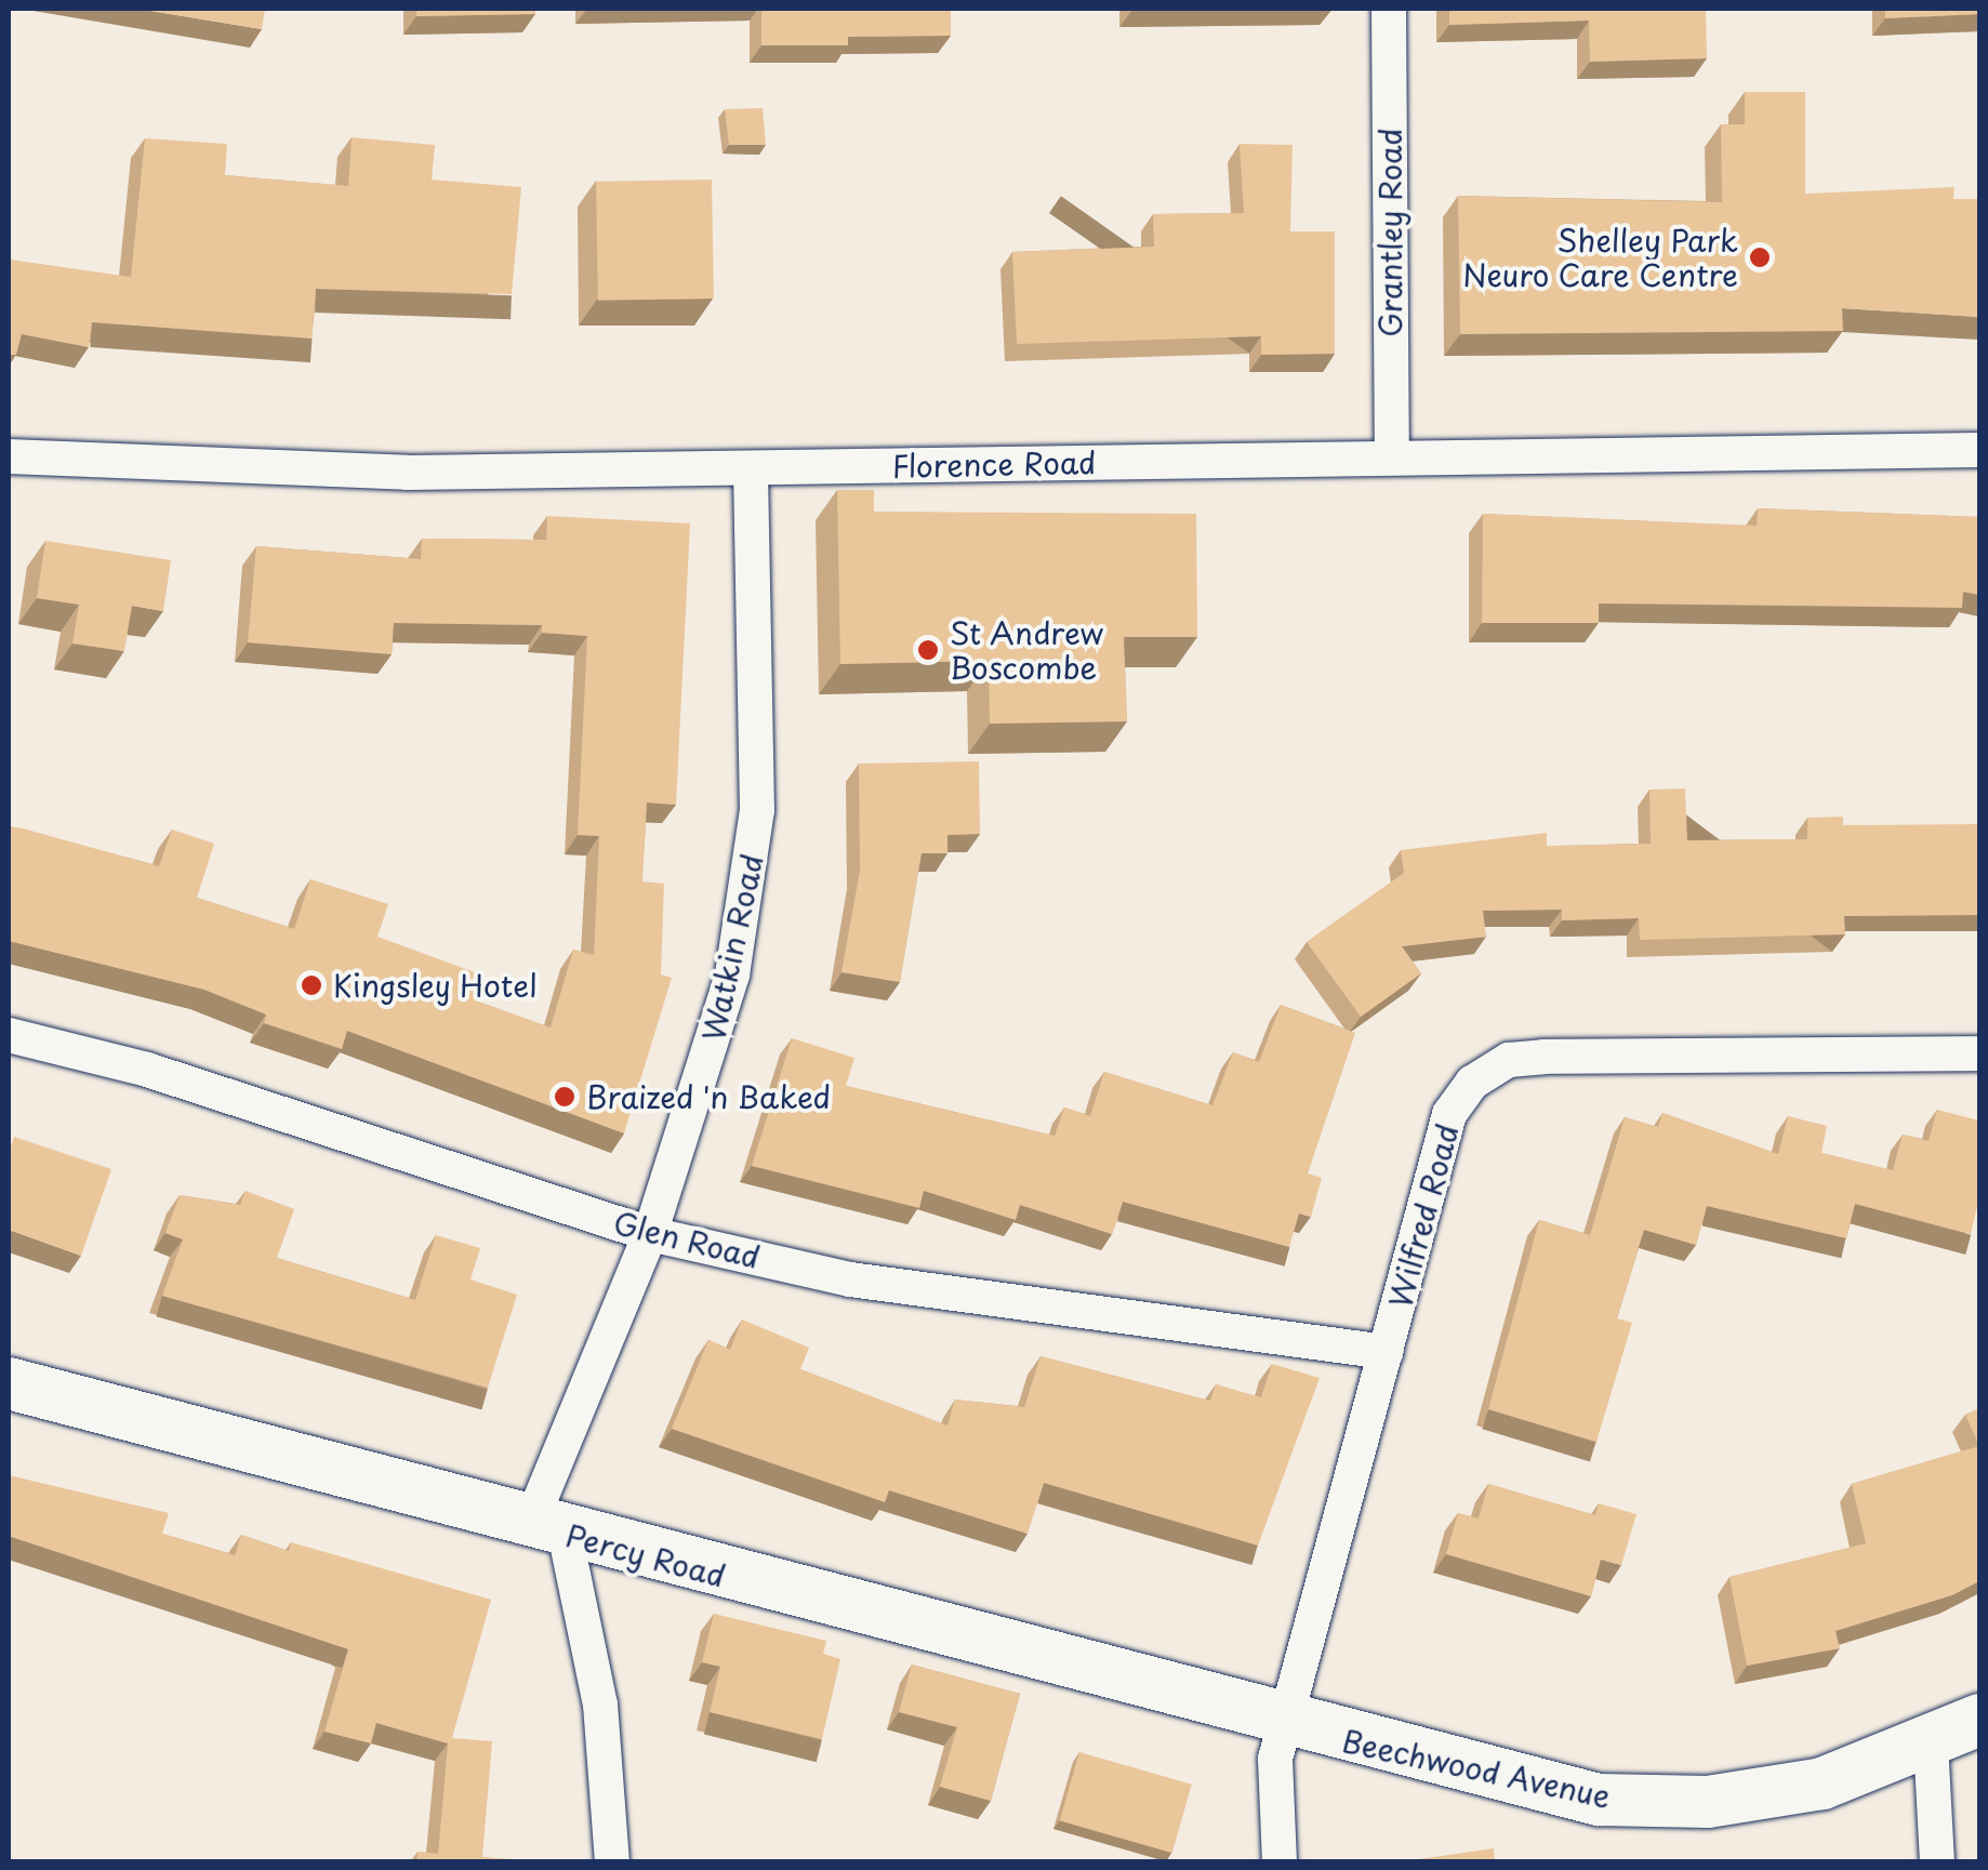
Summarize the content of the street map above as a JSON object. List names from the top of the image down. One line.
{"streets":{"street":["Grantley Road","Florence Road","Watkin Road","Wilfred Road","Glen Road","Percy Road","Beechwood Avenue"]},"crossings":[["Grantley Road","Florence Road"],["Florence Road","Watkin Road"],["Watkin Road","Glen Road"],["Watkin Road","Percy Road"],["Wilfred Road","Glen Road"],["Wilfred Road","Percy Road"],["Wilfred Road","Beechwood Avenue"],["Percy Road","Beechwood Avenue"]],"places":["Shelley Park Neuro Care Centre","St Andrew Boscombe","Kingsley Hotel","Braized 'n Baked"]}
